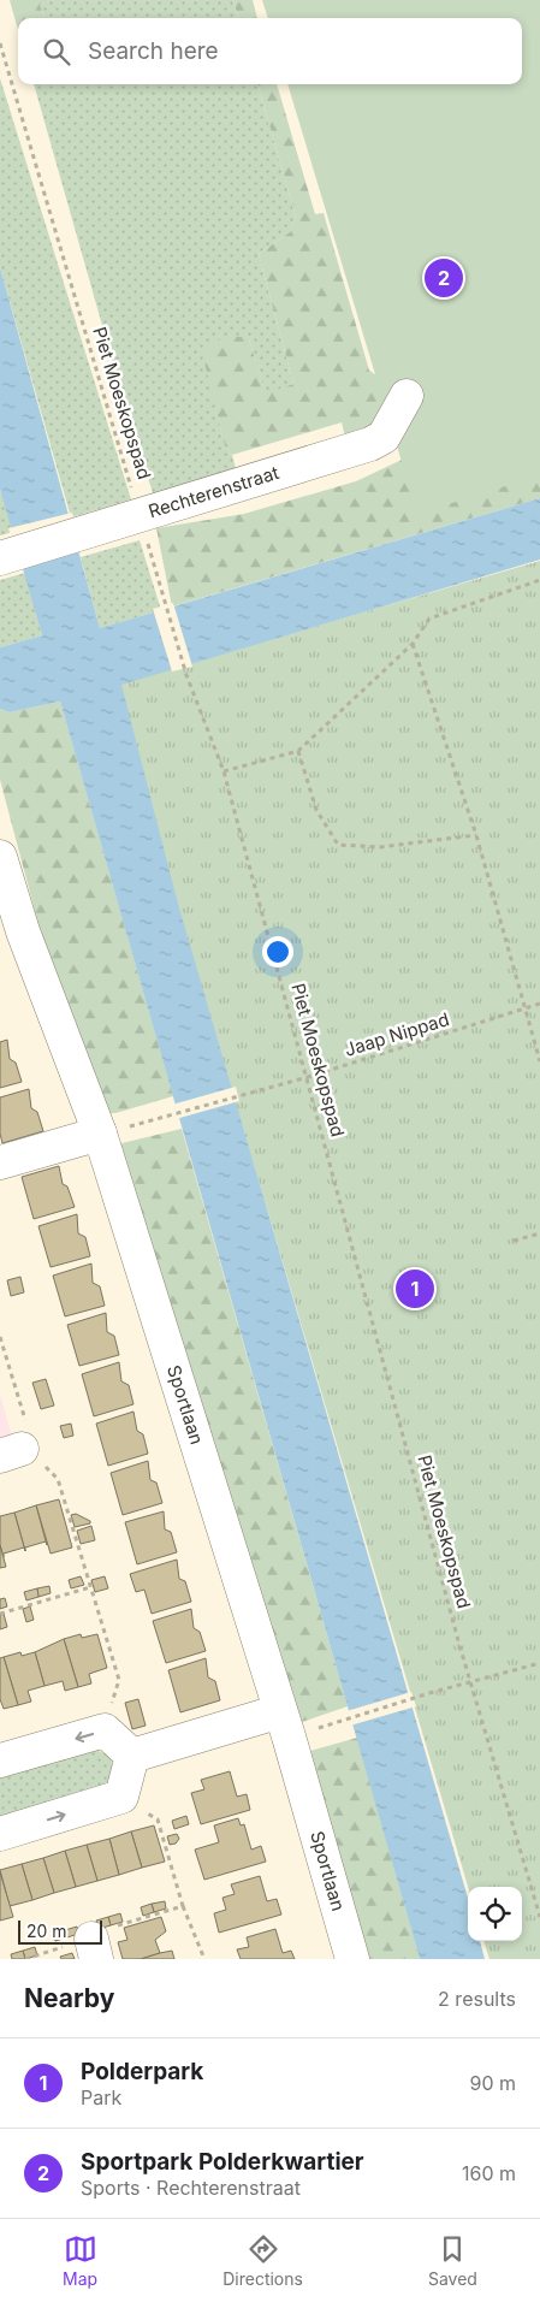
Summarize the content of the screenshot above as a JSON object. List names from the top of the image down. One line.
{"streets":{"street":["Rechterenstraat","Sportlaan"],"path":["Piet Moeskopspad","Jaap Nippad"]},"crossings":[["Piet Moeskopspad","Rechterenstraat"],["Piet Moeskopspad","Jaap Nippad"]],"scale_bar":"20 m","page":{"search":"Search here","pins":["2","1"],"scale":"20 m","heading":["Nearby","2 results"],"list":[{"mark":"1","name":"Polderpark","note":"Park","value":"90 m"},{"mark":"2","name":"Sportpark Polderkwartier","note":"Sports · Rechterenstraat","value":"160 m"}],"nav":["Map","Directions","Saved"]}}
